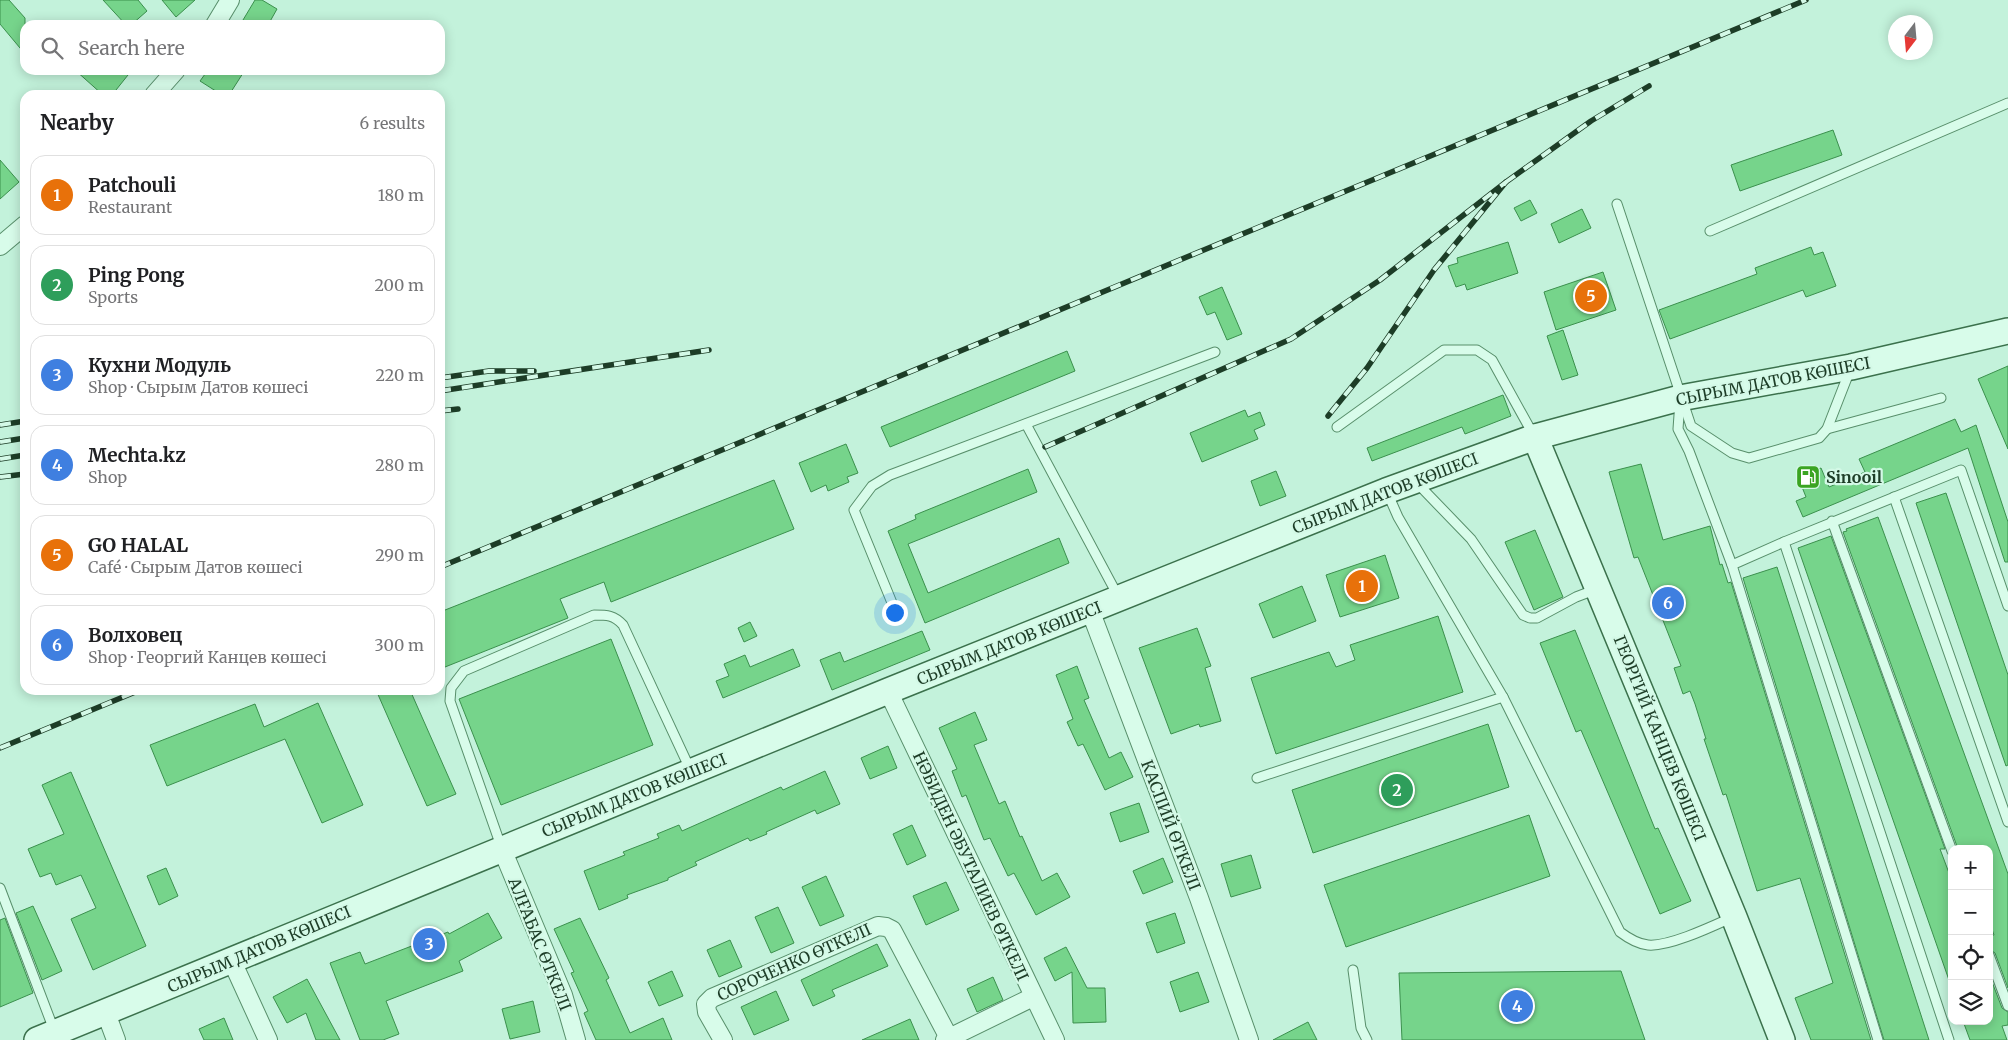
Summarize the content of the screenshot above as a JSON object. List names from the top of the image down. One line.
{"streets":{"main road":["СЫРЫМ ДАТОВ КӨШЕСІ","ГЕОРГИЙ КАНЦЕВ КӨШЕСІ"],"street":["КАСПИЙ ӨТКЕЛІ","НӘБИДЕН ӘБУТАЛИЕВ ӨТКЕЛІ","АЛҒАБАС ӨТКЕЛІ","СОРОЧЕНКО ӨТКЕЛІ"]},"crossings":[["СЫРЫМ ДАТОВ КӨШЕСІ","ГЕОРГИЙ КАНЦЕВ КӨШЕСІ"],["СЫРЫМ ДАТОВ КӨШЕСІ","КАСПИЙ ӨТКЕЛІ"],["СЫРЫМ ДАТОВ КӨШЕСІ","НӘБИДЕН ӘБУТАЛИЕВ ӨТКЕЛІ"],["СЫРЫМ ДАТОВ КӨШЕСІ","АЛҒАБАС ӨТКЕЛІ"]],"places":{"fuel station":["Sinooil"]},"north":"bottom","page":{"search":"Search here","heading":["Nearby","6 results"],"list":[{"mark":"1","name":"Patchouli","note":"Restaurant","value":"180 m"},{"mark":"2","name":"Ping Pong","note":"Sports","value":"200 m"},{"mark":"3","name":"Кухни Модуль","note":"Shop · Сырым Датов көшесі","value":"220 m"},{"mark":"4","name":"Mechta.kz","note":"Shop","value":"280 m"},{"mark":"5","name":"GO HALAL","note":"Café · Сырым Датов көшесі","value":"290 m"},{"mark":"6","name":"Волховец","note":"Shop · Георгий Канцев көшесі","value":"300 m"}],"pins":["5","1","6","2","3","4"],"map_buttons":["+","−"]}}
